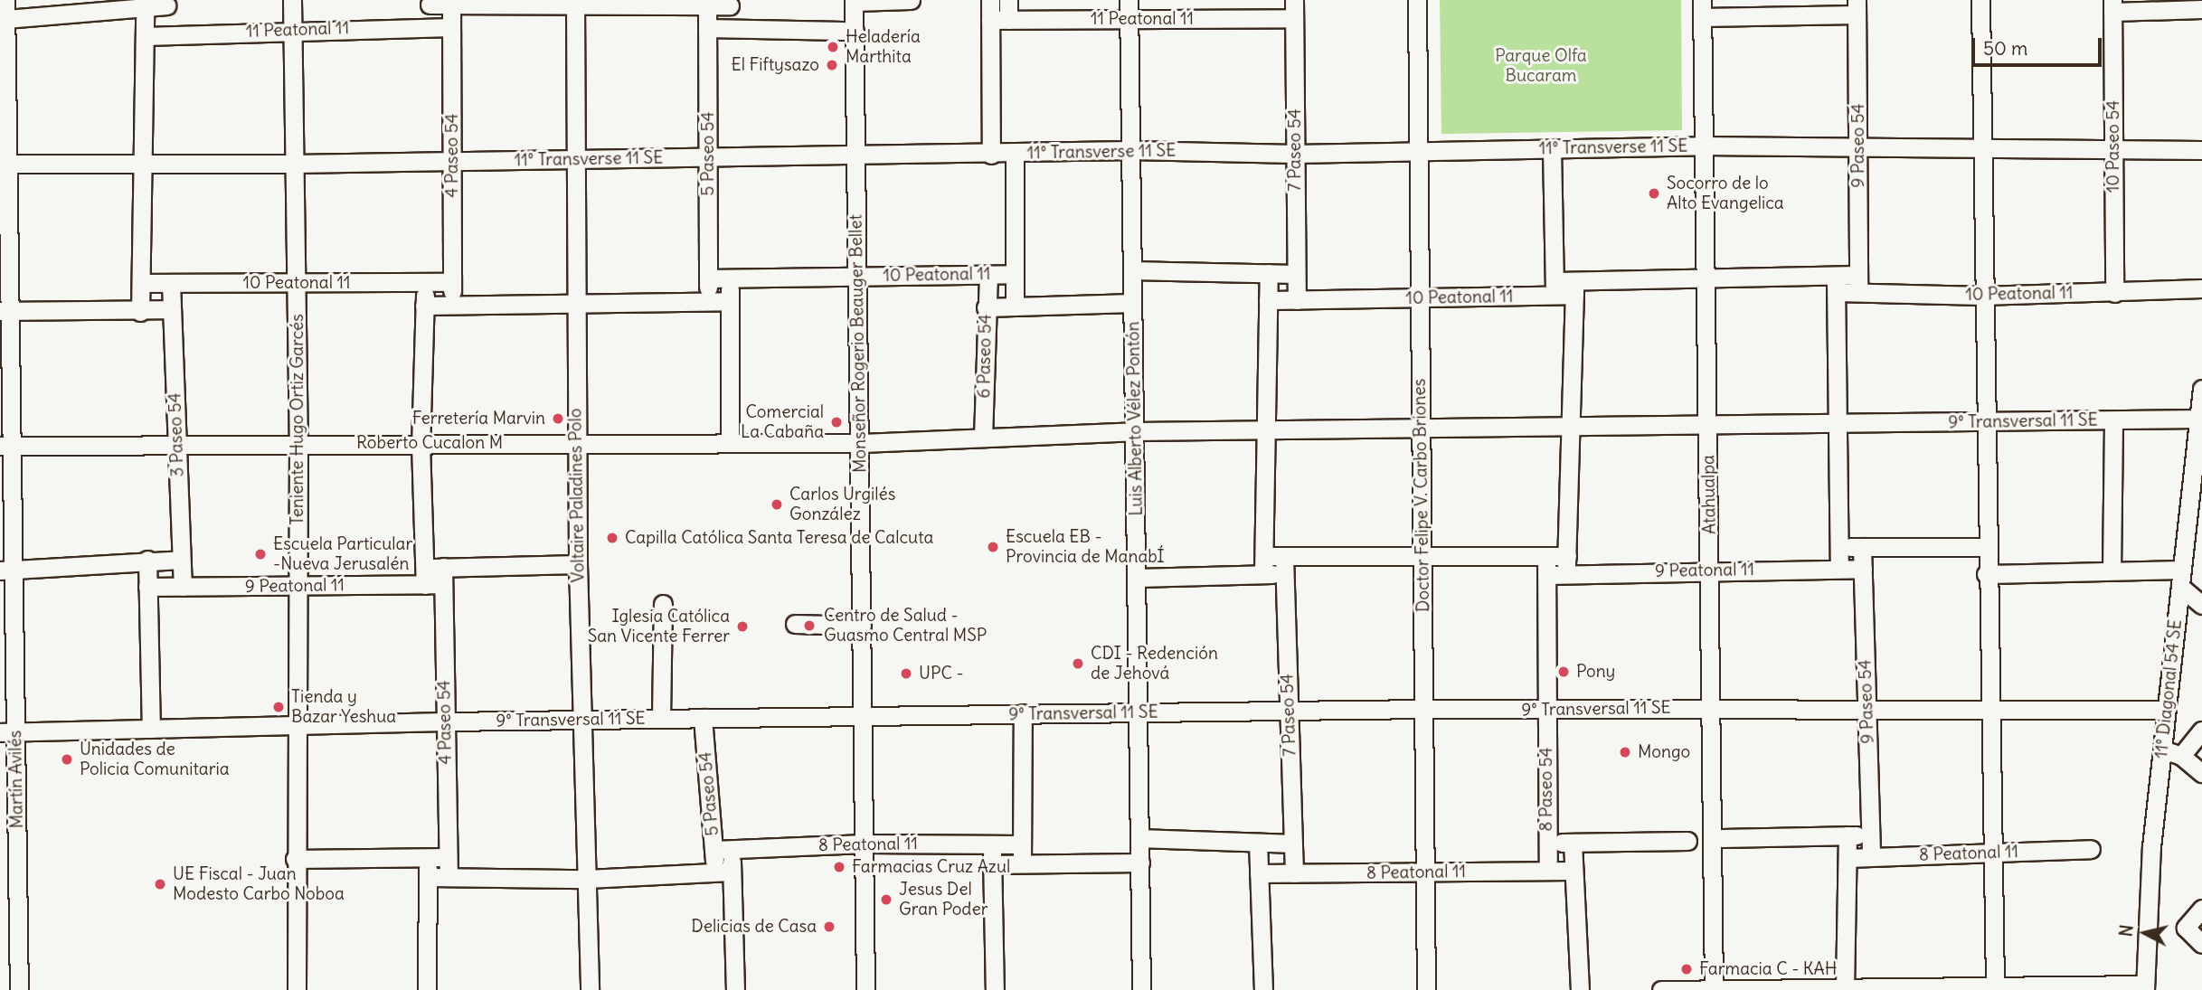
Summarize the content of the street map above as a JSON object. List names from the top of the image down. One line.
{"streets":{"street":["11 Peatonal 11","9 Paseo 54","10 Paseo 54","11° Transverse 11 SE","7 Paseo 54","5 Paseo 54","4 Paseo 54","10 Peatonal 11","Monseñor Rogerio Beauger Bellet","6 Paseo 54","Luis Alberto Vélez Pontón","Teniente Hugo Ortiz Garcés","9° Transversal 11 SE","3 Paseo 54","Roberto Cucalon M","Atahualpa","Voltaire Paladines Polo","Doctor Felipe V. Carbo Briones","9 Peatonal 11","11° Diagonal 54 SE","Martín Avilés","8 Paseo 54","8 Peatonal 11"]},"crossings":[["11 Peatonal 11","7 Paseo 54"],["11 Peatonal 11","4 Paseo 54"],["11 Peatonal 11","Luis Alberto Vélez Pontón"],["11 Peatonal 11","Teniente Hugo Ortiz Garcés"],["9 Paseo 54","11° Transverse 11 SE"],["9 Paseo 54","10 Peatonal 11"],["9 Paseo 54","9° Transversal 11 SE"],["9 Paseo 54","9 Peatonal 11"],["9 Paseo 54","8 Peatonal 11"],["10 Paseo 54","11° Transverse 11 SE"],["10 Paseo 54","10 Peatonal 11"],["11° Transverse 11 SE","7 Paseo 54"],["11° Transverse 11 SE","5 Paseo 54"],["11° Transverse 11 SE","4 Paseo 54"],["11° Transverse 11 SE","Monseñor Rogerio Beauger Bellet"],["11° Transverse 11 SE","6 Paseo 54"],["11° Transverse 11 SE","Luis Alberto Vélez Pontón"],["11° Transverse 11 SE","Teniente Hugo Ortiz Garcés"],["11° Transverse 11 SE","Atahualpa"],["11° Transverse 11 SE","Voltaire Paladines Polo"],["11° Transverse 11 SE","Doctor Felipe V. Carbo Briones"],["11° Transverse 11 SE","Martín Avilés"],["7 Paseo 54","10 Peatonal 11"],["7 Paseo 54","9° Transversal 11 SE"],["7 Paseo 54","9 Peatonal 11"],["7 Paseo 54","8 Peatonal 11"],["5 Paseo 54","10 Peatonal 11"],["5 Paseo 54","9° Transversal 11 SE"],["5 Paseo 54","8 Peatonal 11"],["4 Paseo 54","10 Peatonal 11"],["4 Paseo 54","9° Transversal 11 SE"],["4 Paseo 54","Roberto Cucalon M"],["4 Paseo 54","9 Peatonal 11"],["10 Peatonal 11","Monseñor Rogerio Beauger Bellet"],["10 Peatonal 11","6 Paseo 54"],["10 Peatonal 11","Luis Alberto Vélez Pontón"],["10 Peatonal 11","Teniente Hugo Ortiz Garcés"],["10 Peatonal 11","3 Paseo 54"],["10 Peatonal 11","Atahualpa"],["10 Peatonal 11","Doctor Felipe V. Carbo Briones"],["Monseñor Rogerio Beauger Bellet","9° Transversal 11 SE"],["Monseñor Rogerio Beauger Bellet","Roberto Cucalon M"],["Monseñor Rogerio Beauger Bellet","8 Peatonal 11"],["6 Paseo 54","9° Transversal 11 SE"],["Luis Alberto Vélez Pontón","9° Transversal 11 SE"],["Luis Alberto Vélez Pontón","9 Peatonal 11"],["Teniente Hugo Ortiz Garcés","9° Transversal 11 SE"],["Teniente Hugo Ortiz Garcés","Roberto Cucalon M"],["Teniente Hugo Ortiz Garcés","9 Peatonal 11"],["9° Transversal 11 SE","Roberto Cucalon M"],["9° Transversal 11 SE","Atahualpa"],["9° Transversal 11 SE","Voltaire Paladines Polo"],["9° Transversal 11 SE","Doctor Felipe V. Carbo Briones"],["9° Transversal 11 SE","11° Diagonal 54 SE"],["9° Transversal 11 SE","Martín Avilés"],["9° Transversal 11 SE","8 Paseo 54"],["3 Paseo 54","Roberto Cucalon M"],["3 Paseo 54","9 Peatonal 11"],["Roberto Cucalon M","Voltaire Paladines Polo"],["Roberto Cucalon M","Martín Avilés"],["Atahualpa","9 Peatonal 11"],["Voltaire Paladines Polo","9 Peatonal 11"],["Doctor Felipe V. Carbo Briones","9 Peatonal 11"],["Doctor Felipe V. Carbo Briones","8 Peatonal 11"],["9 Peatonal 11","8 Paseo 54"],["8 Paseo 54","8 Peatonal 11"]],"parks":["Parque Olfa Bucaram"],"places":["Heladería Marthita","El Fiftysazo","Socorro de lo Alto Evangelica","Ferretería Marvin","Comercial La Cabaña","Carlos Urgilés González","Capilla Católica Santa Teresa de Calcuta","Escuela EB - Provincia de ManabÍ","Escuela Particular -Nueva Jerusalén","Centro de Salud - Guasmo Central MSP","Iglesia Católica San Vicente Ferrer","CDI - Redención de Jehová","Pony","UPC -","Tienda y Bazar Yeshua","Mongo","Unidades de Policia Comunitaria","Farmacias Cruz Azul","UE Fiscal - Juan Modesto Carbo Noboa","Jesus Del Gran Poder","Delicias de Casa","Farmacia C - KAH"],"scale_bar":"50 m","north":"left"}
